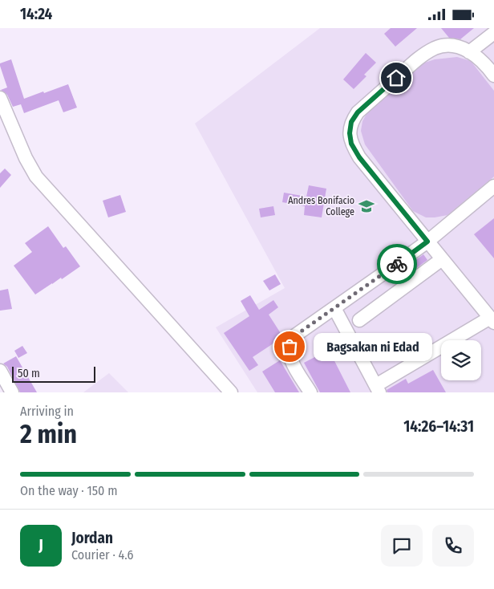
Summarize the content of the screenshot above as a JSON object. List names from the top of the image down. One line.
{"places":{"school or university":["Andres Bonifacio College"],"other":["Bagsakan ni Edad"]},"scale_bar":"50 m","page":{"status":"14:24","bubble":"Bagsakan ni Edad","scale":"50 m","heading":["2 min","Arriving in","14:26–14:31"],"panel":["Jordan","Courier · 4.6"],"bar":"On the way · 150 m","round":"J"}}
